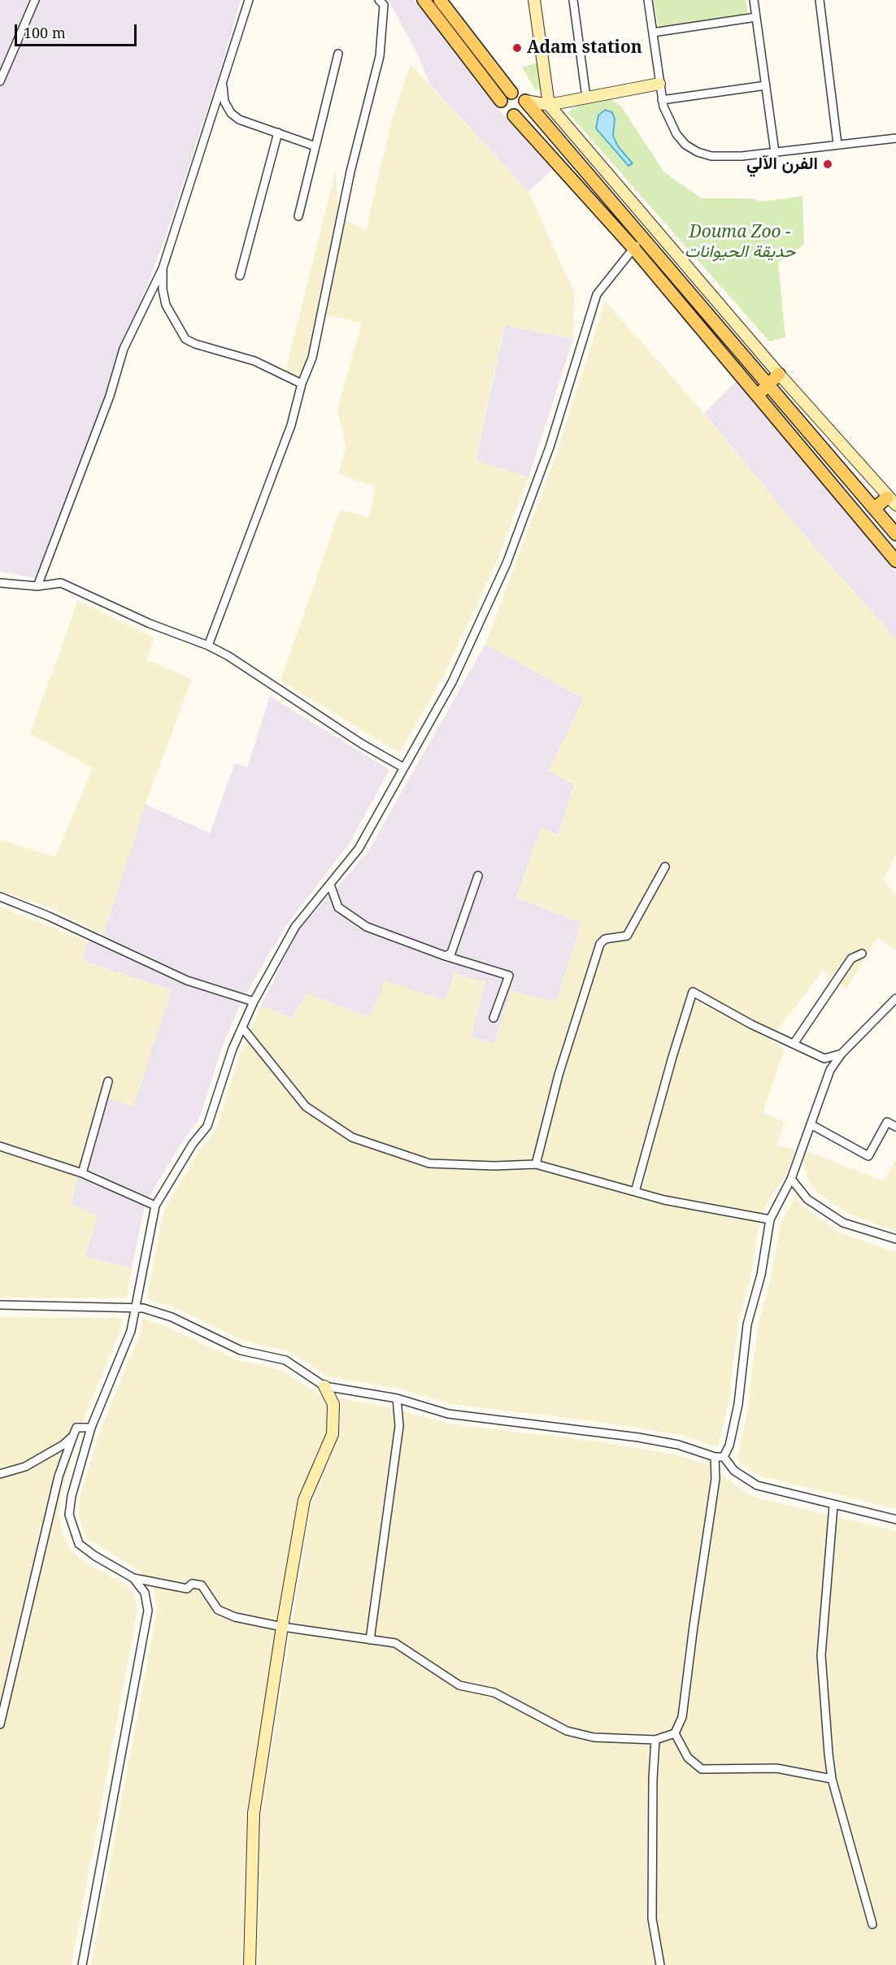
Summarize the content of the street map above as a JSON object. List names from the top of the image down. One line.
{"parks":["Douma Zoo - حديقة الحيوانات"],"places":["Adam station","الفرن الآلي"],"scale_bar":"100 m"}
